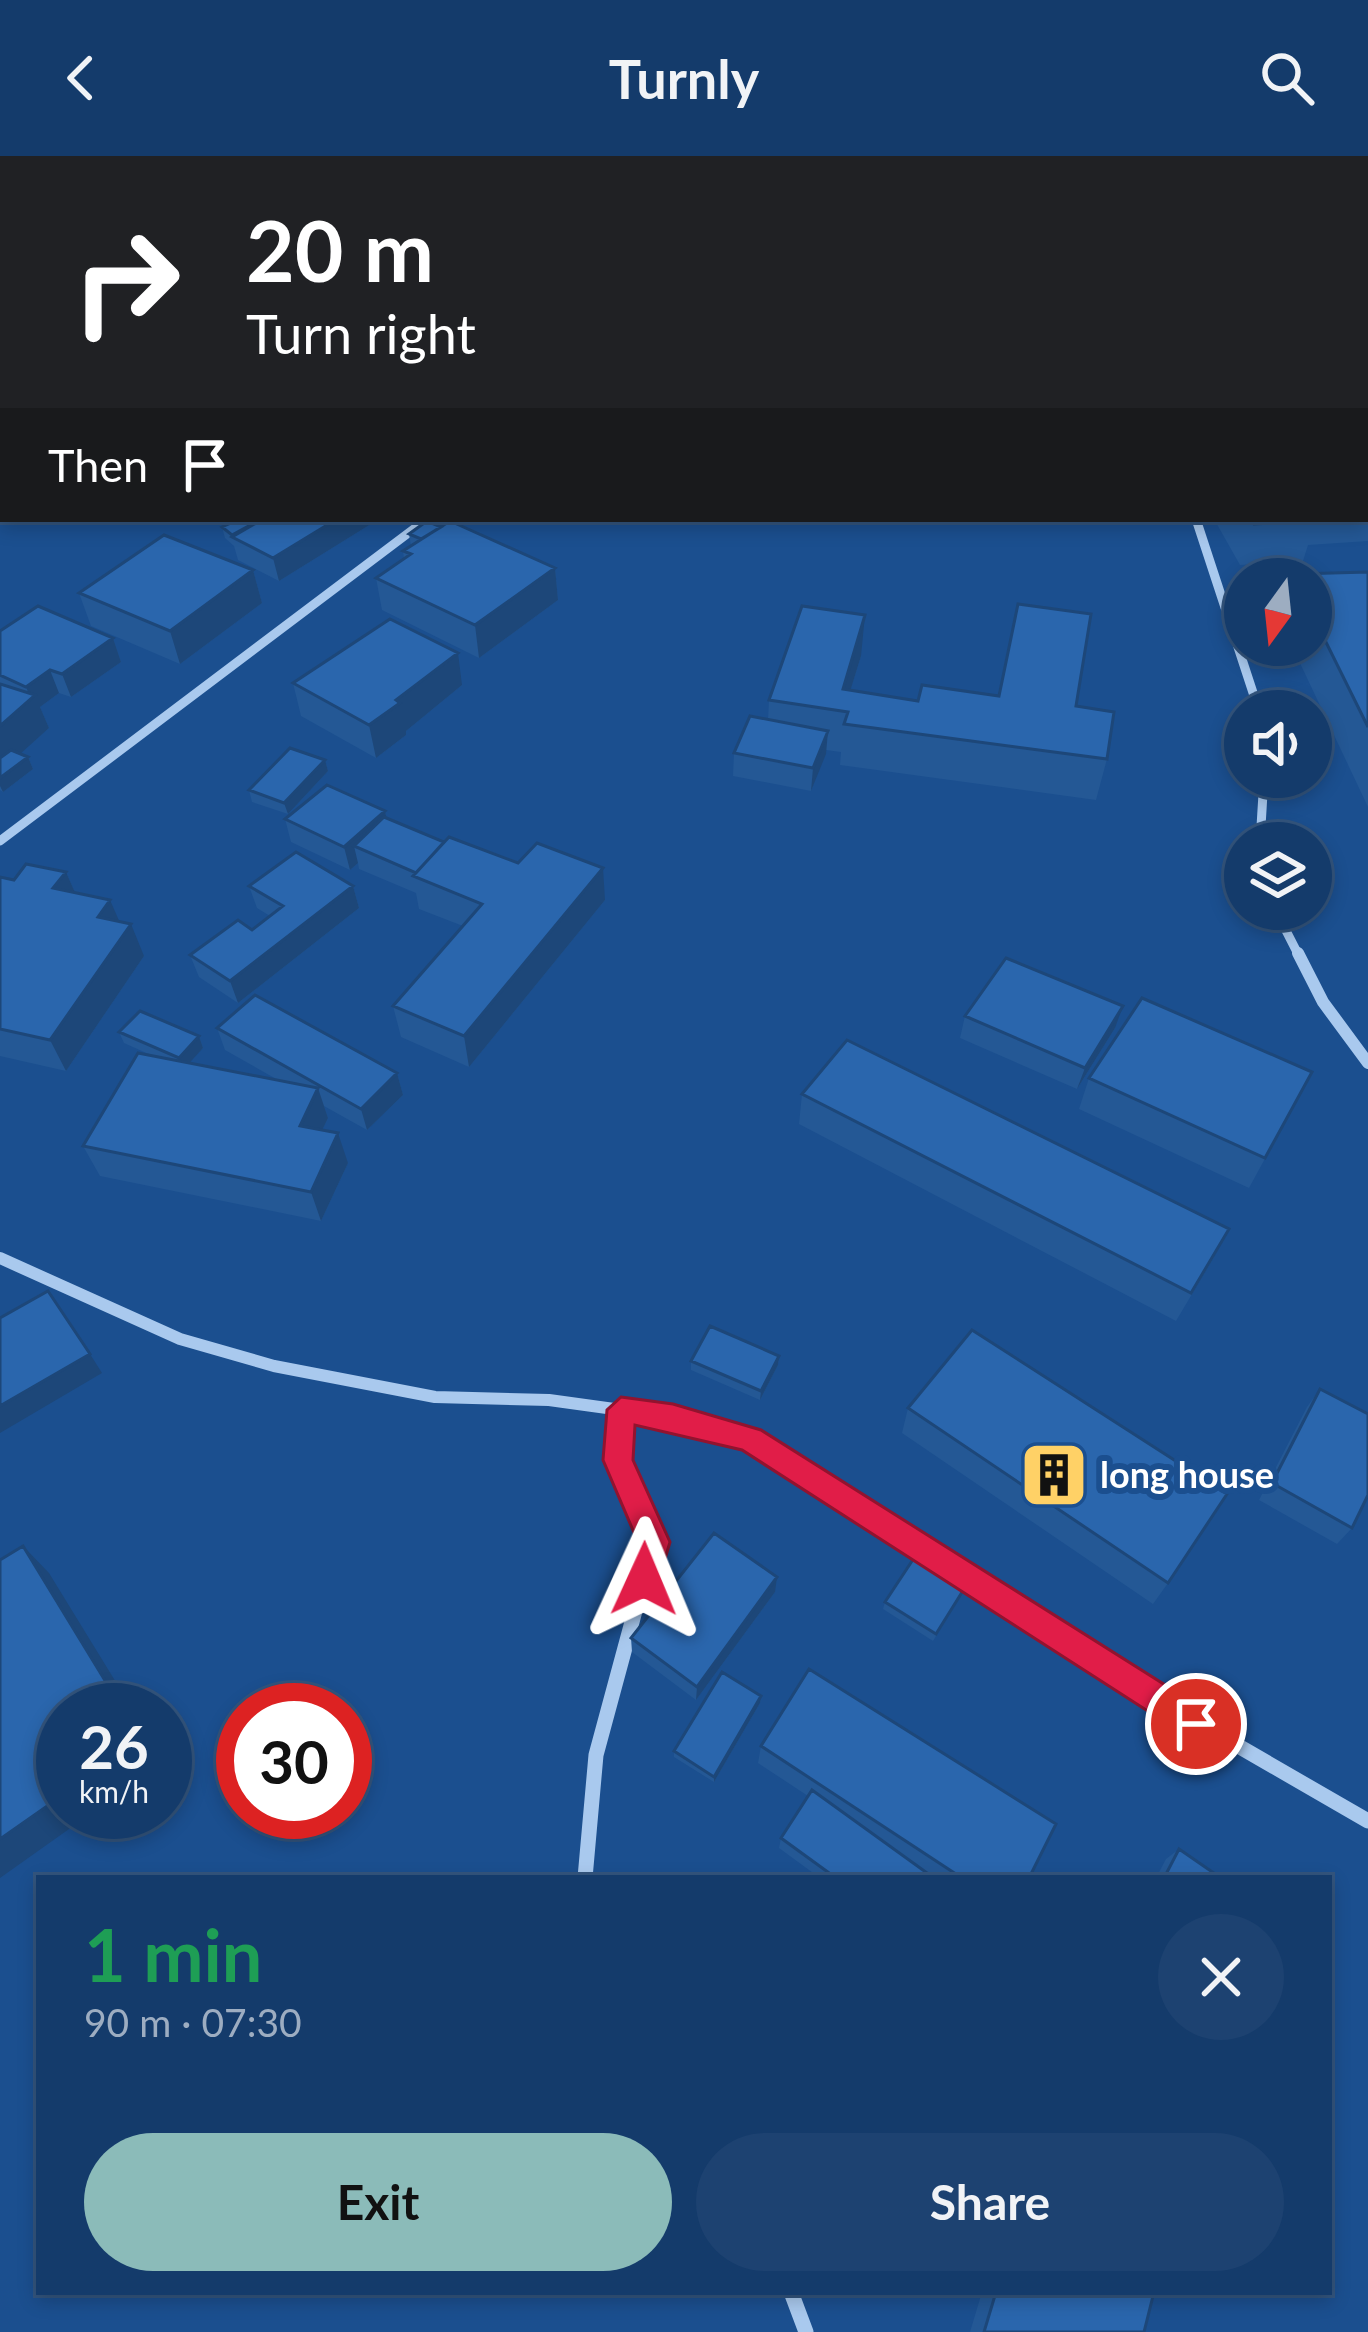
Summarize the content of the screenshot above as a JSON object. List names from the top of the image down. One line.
{"places":{"building":["long house"]},"north":"bottom","page":{"header":"Turnly","turn":["20 m","Turn right"],"then":"Then","speed":"26 km/h","limit":"30","heading":["1 min","90 m · 07:30"],"buttons":["Exit","Share"]}}
